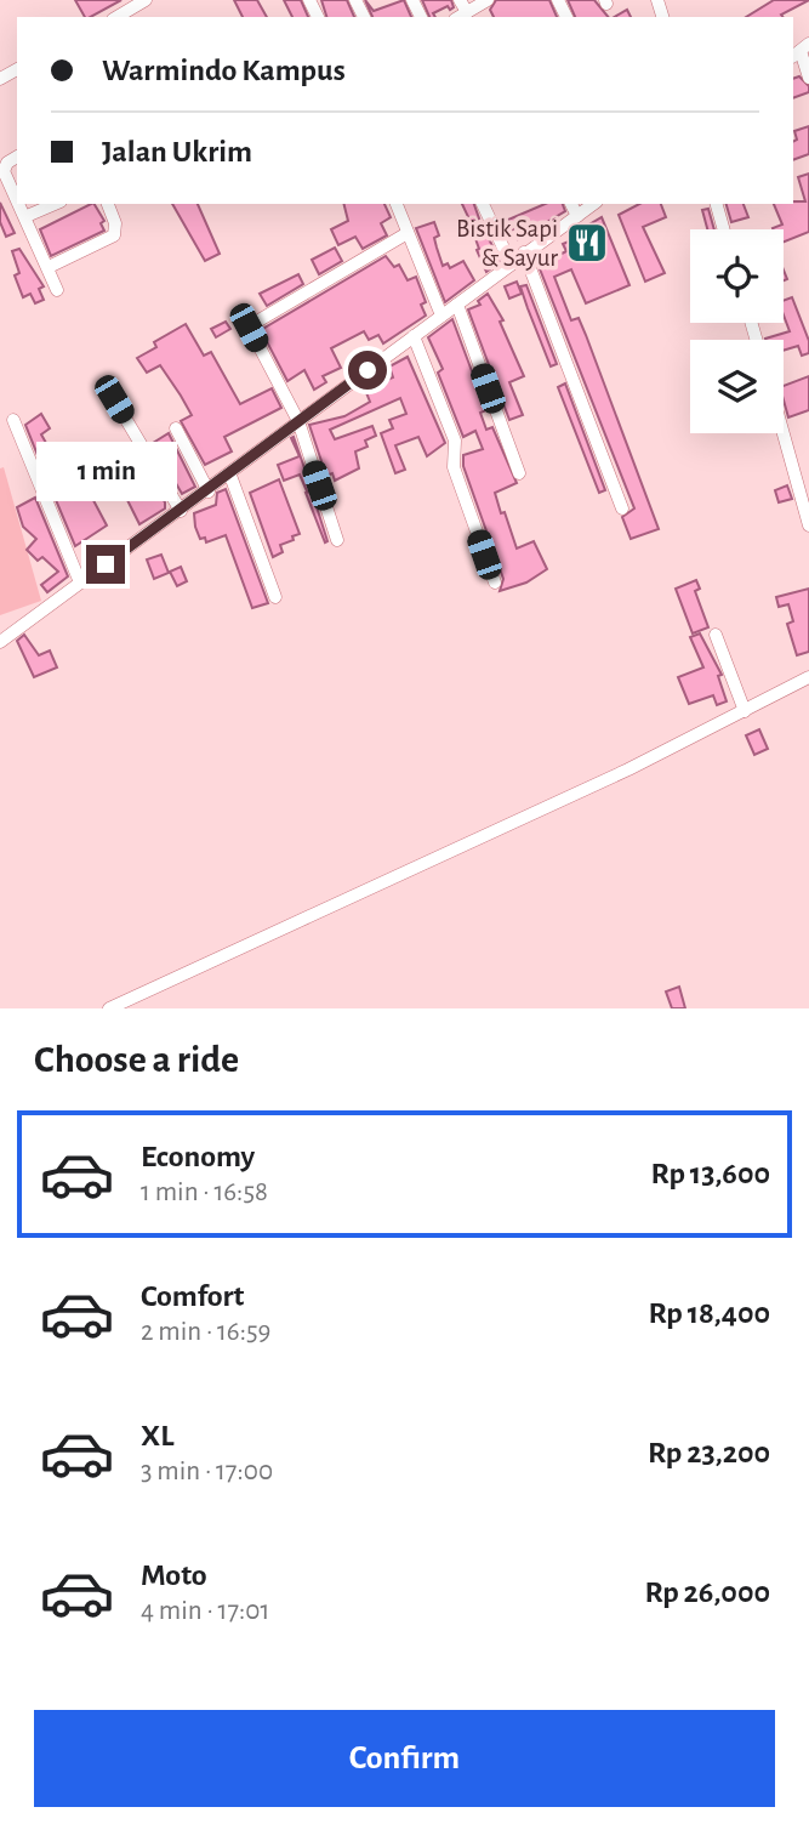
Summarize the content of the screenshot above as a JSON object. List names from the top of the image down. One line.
{"places":{"restaurant":["Bistik Sapi & Sayur"]},"page":{"banner":["Warmindo Kampus","Jalan Ukrim"],"bubble":"1 min","heading":"Choose a ride","list":[{"name":"Economy","note":"1 min · 16:58","value":"Rp 13,600"},{"name":"Comfort","note":"2 min · 16:59","value":"Rp 18,400"},{"name":"XL","note":"3 min · 17:00","value":"Rp 23,200"},{"name":"Moto","note":"4 min · 17:01","value":"Rp 26,000"}],"buttons":"Confirm"}}
